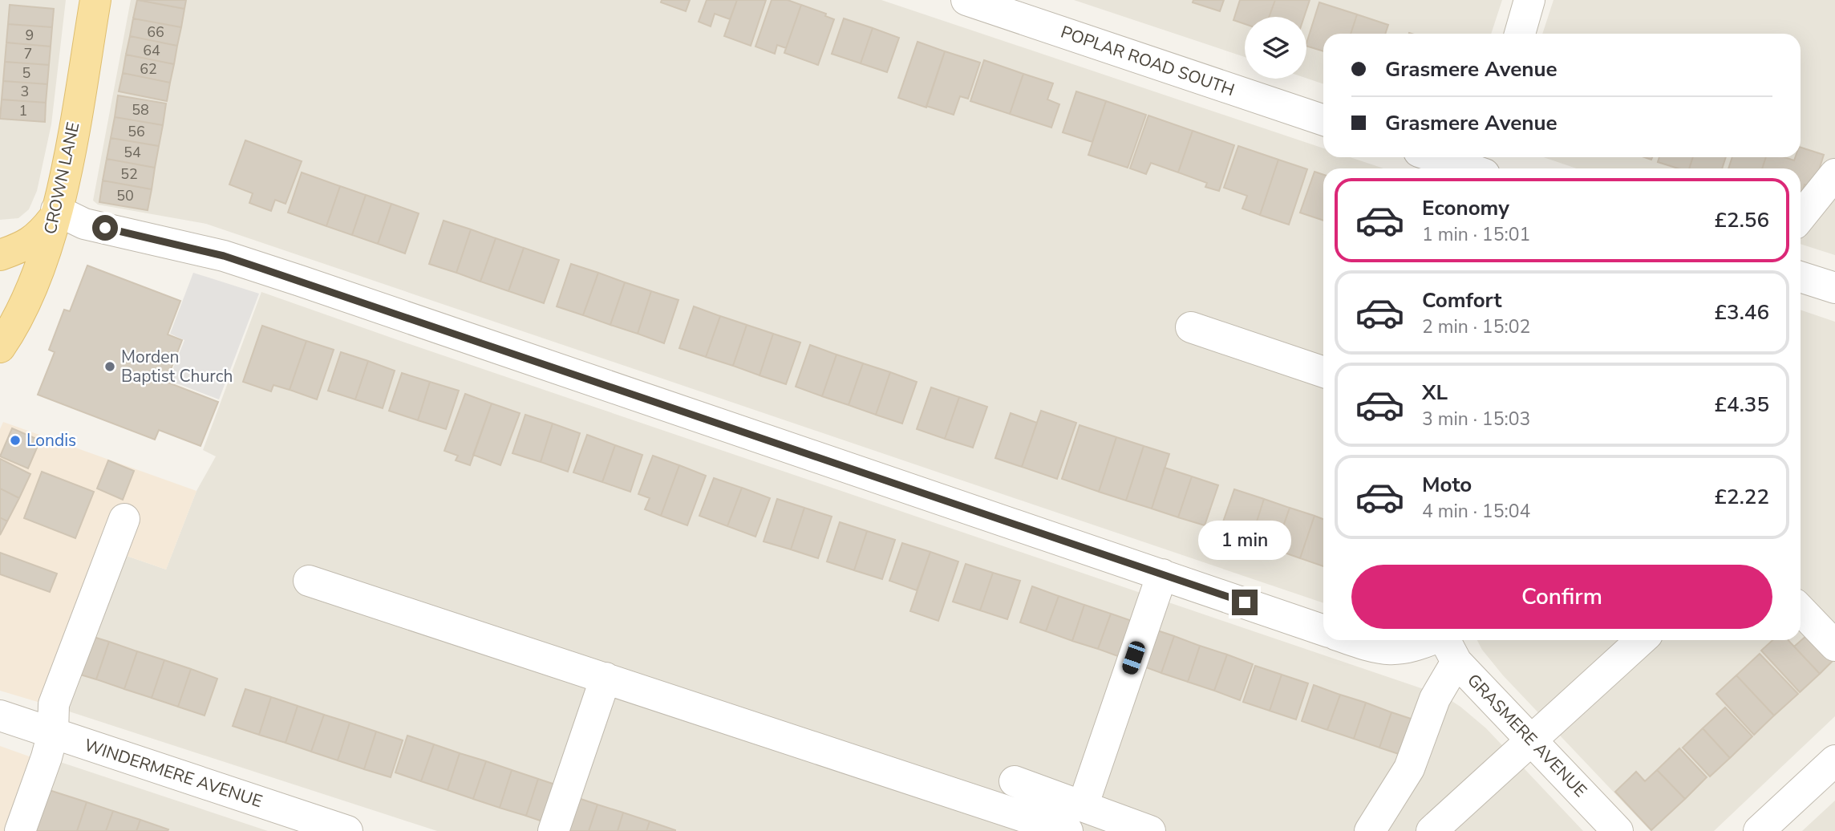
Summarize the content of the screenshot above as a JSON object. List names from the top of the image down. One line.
{"streets":{"main road":["CROWN LANE"],"street":["POPLAR ROAD SOUTH","GRASMERE AVENUE","WINDERMERE AVENUE"]},"places":["Morden Baptist Church","Londis"],"house_numbers":["66","9","64","7","62","5","3","58","1","56","54","52","50"],"page":{"banner":["Grasmere Avenue","Grasmere Avenue"],"list":[{"name":"Economy","note":"1 min · 15:01","value":"£2.56"},{"name":"Comfort","note":"2 min · 15:02","value":"£3.46"},{"name":"XL","note":"3 min · 15:03","value":"£4.35"},{"name":"Moto","note":"4 min · 15:04","value":"£2.22"}],"bubble":"1 min","buttons":"Confirm"}}
